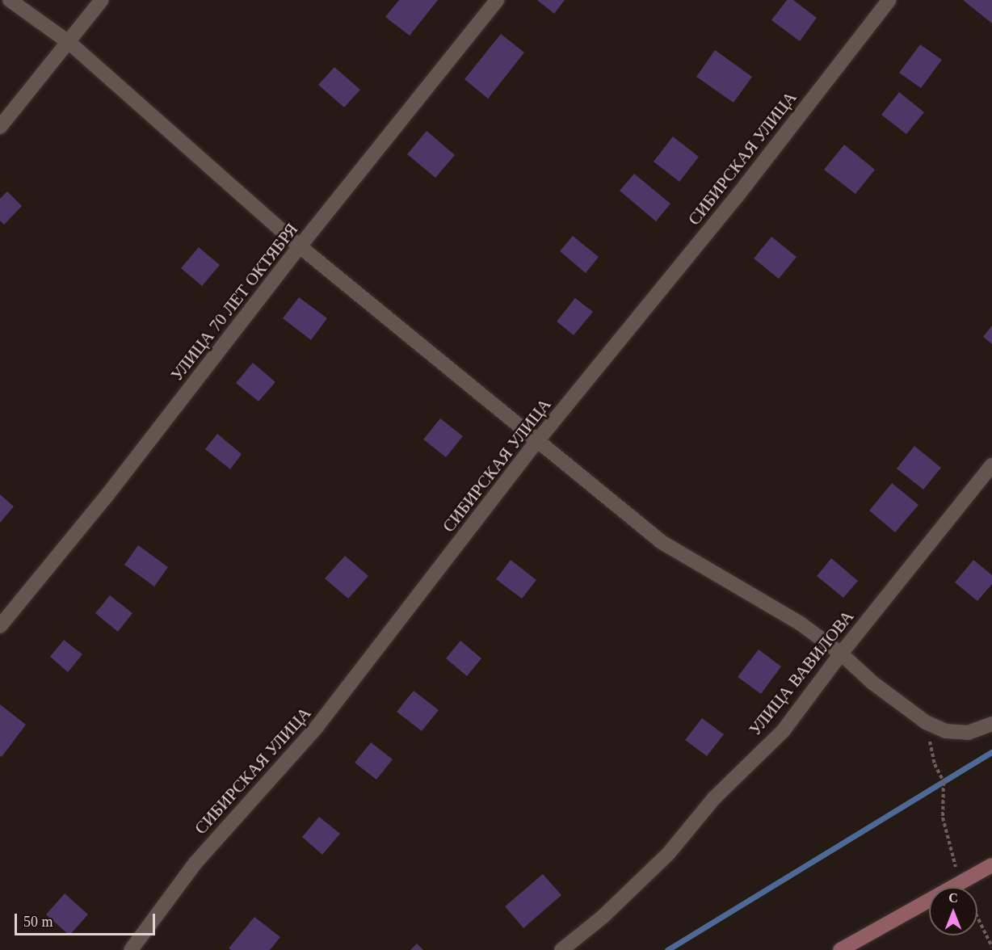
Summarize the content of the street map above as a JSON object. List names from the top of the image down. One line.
{"streets":{"street":["СИБИРСКАЯ УЛИЦА","УЛИЦА 70 ЛЕТ ОКТЯБРЯ","УЛИЦА ВАВИЛОВА"]},"scale_bar":"50 m","north":"top"}
